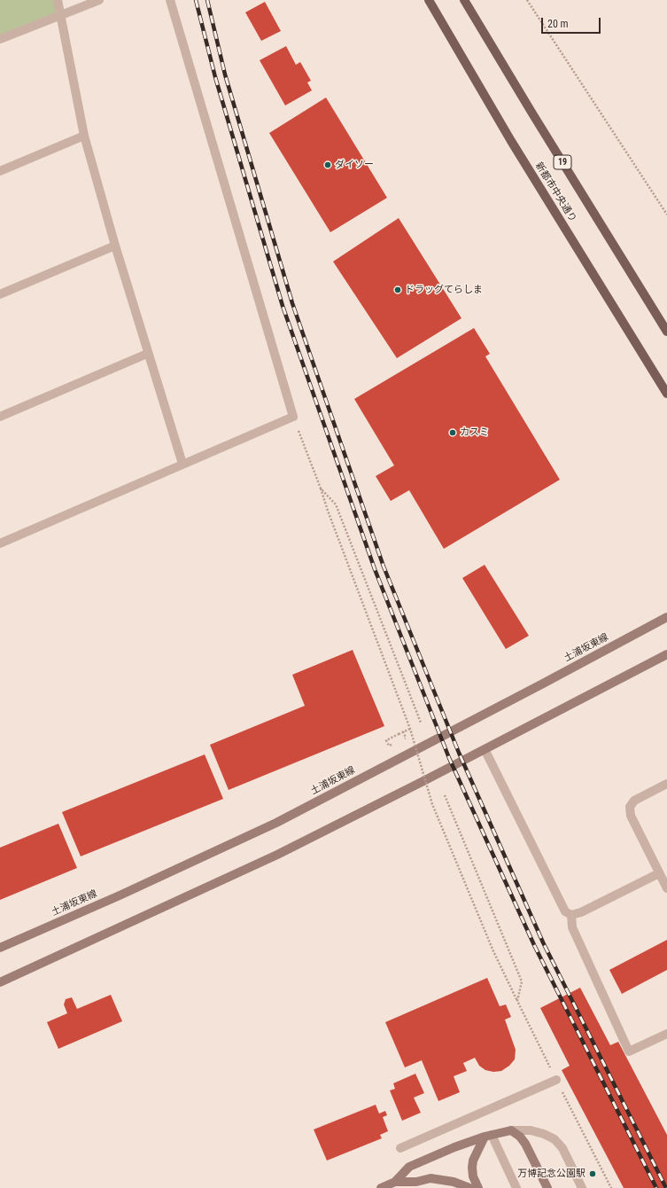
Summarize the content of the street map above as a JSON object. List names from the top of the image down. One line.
{"streets":{"main road":["19","新都市中央通り","土浦坂東線"]},"places":["ダイソー","ドラッグてらしま","カスミ","万博記念公園駅"],"scale_bar":"20 m"}
